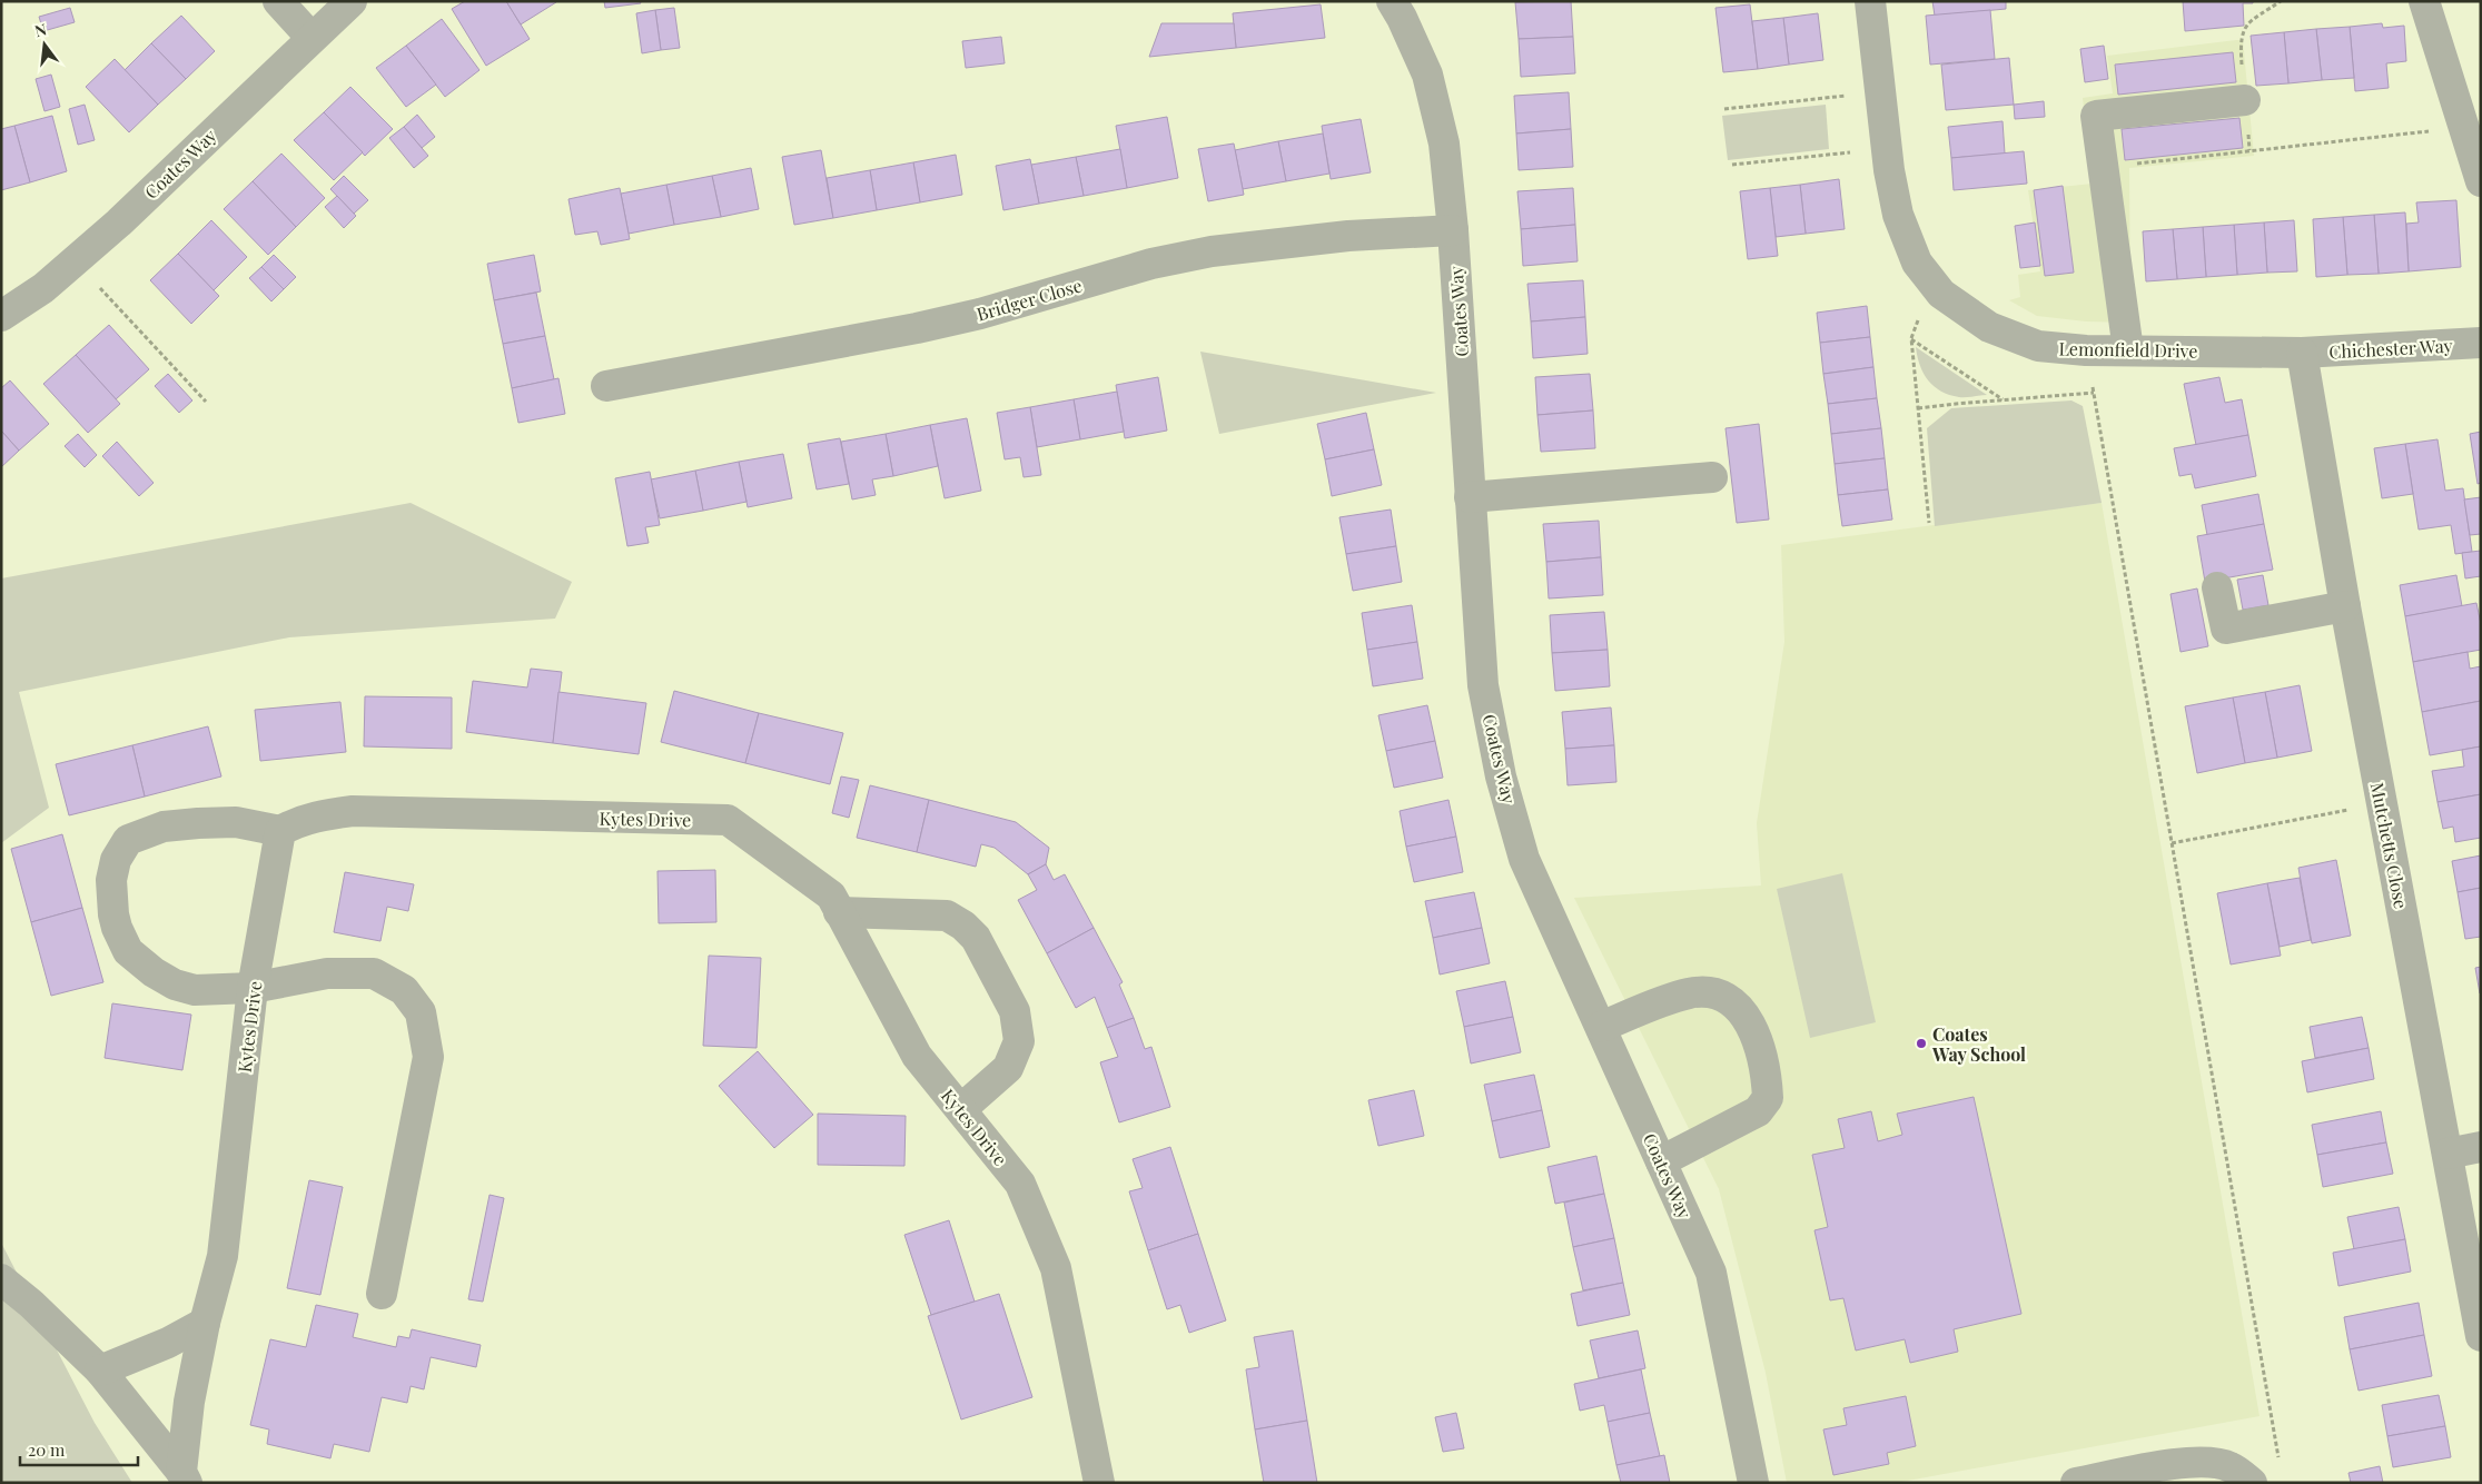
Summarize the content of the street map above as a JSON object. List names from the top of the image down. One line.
{"streets":{"street":["Coates Way","Bridger Close","Chichester Way","Lemonfield Drive","Kytes Drive","Mutchetts Close"]},"crossings":[["Coates Way","Bridger Close"],["Chichester Way","Lemonfield Drive"],["Chichester Way","Mutchetts Close"],["Lemonfield Drive","Mutchetts Close"]],"places":["Coates Way School"],"scale_bar":"20 m","north":"top"}
